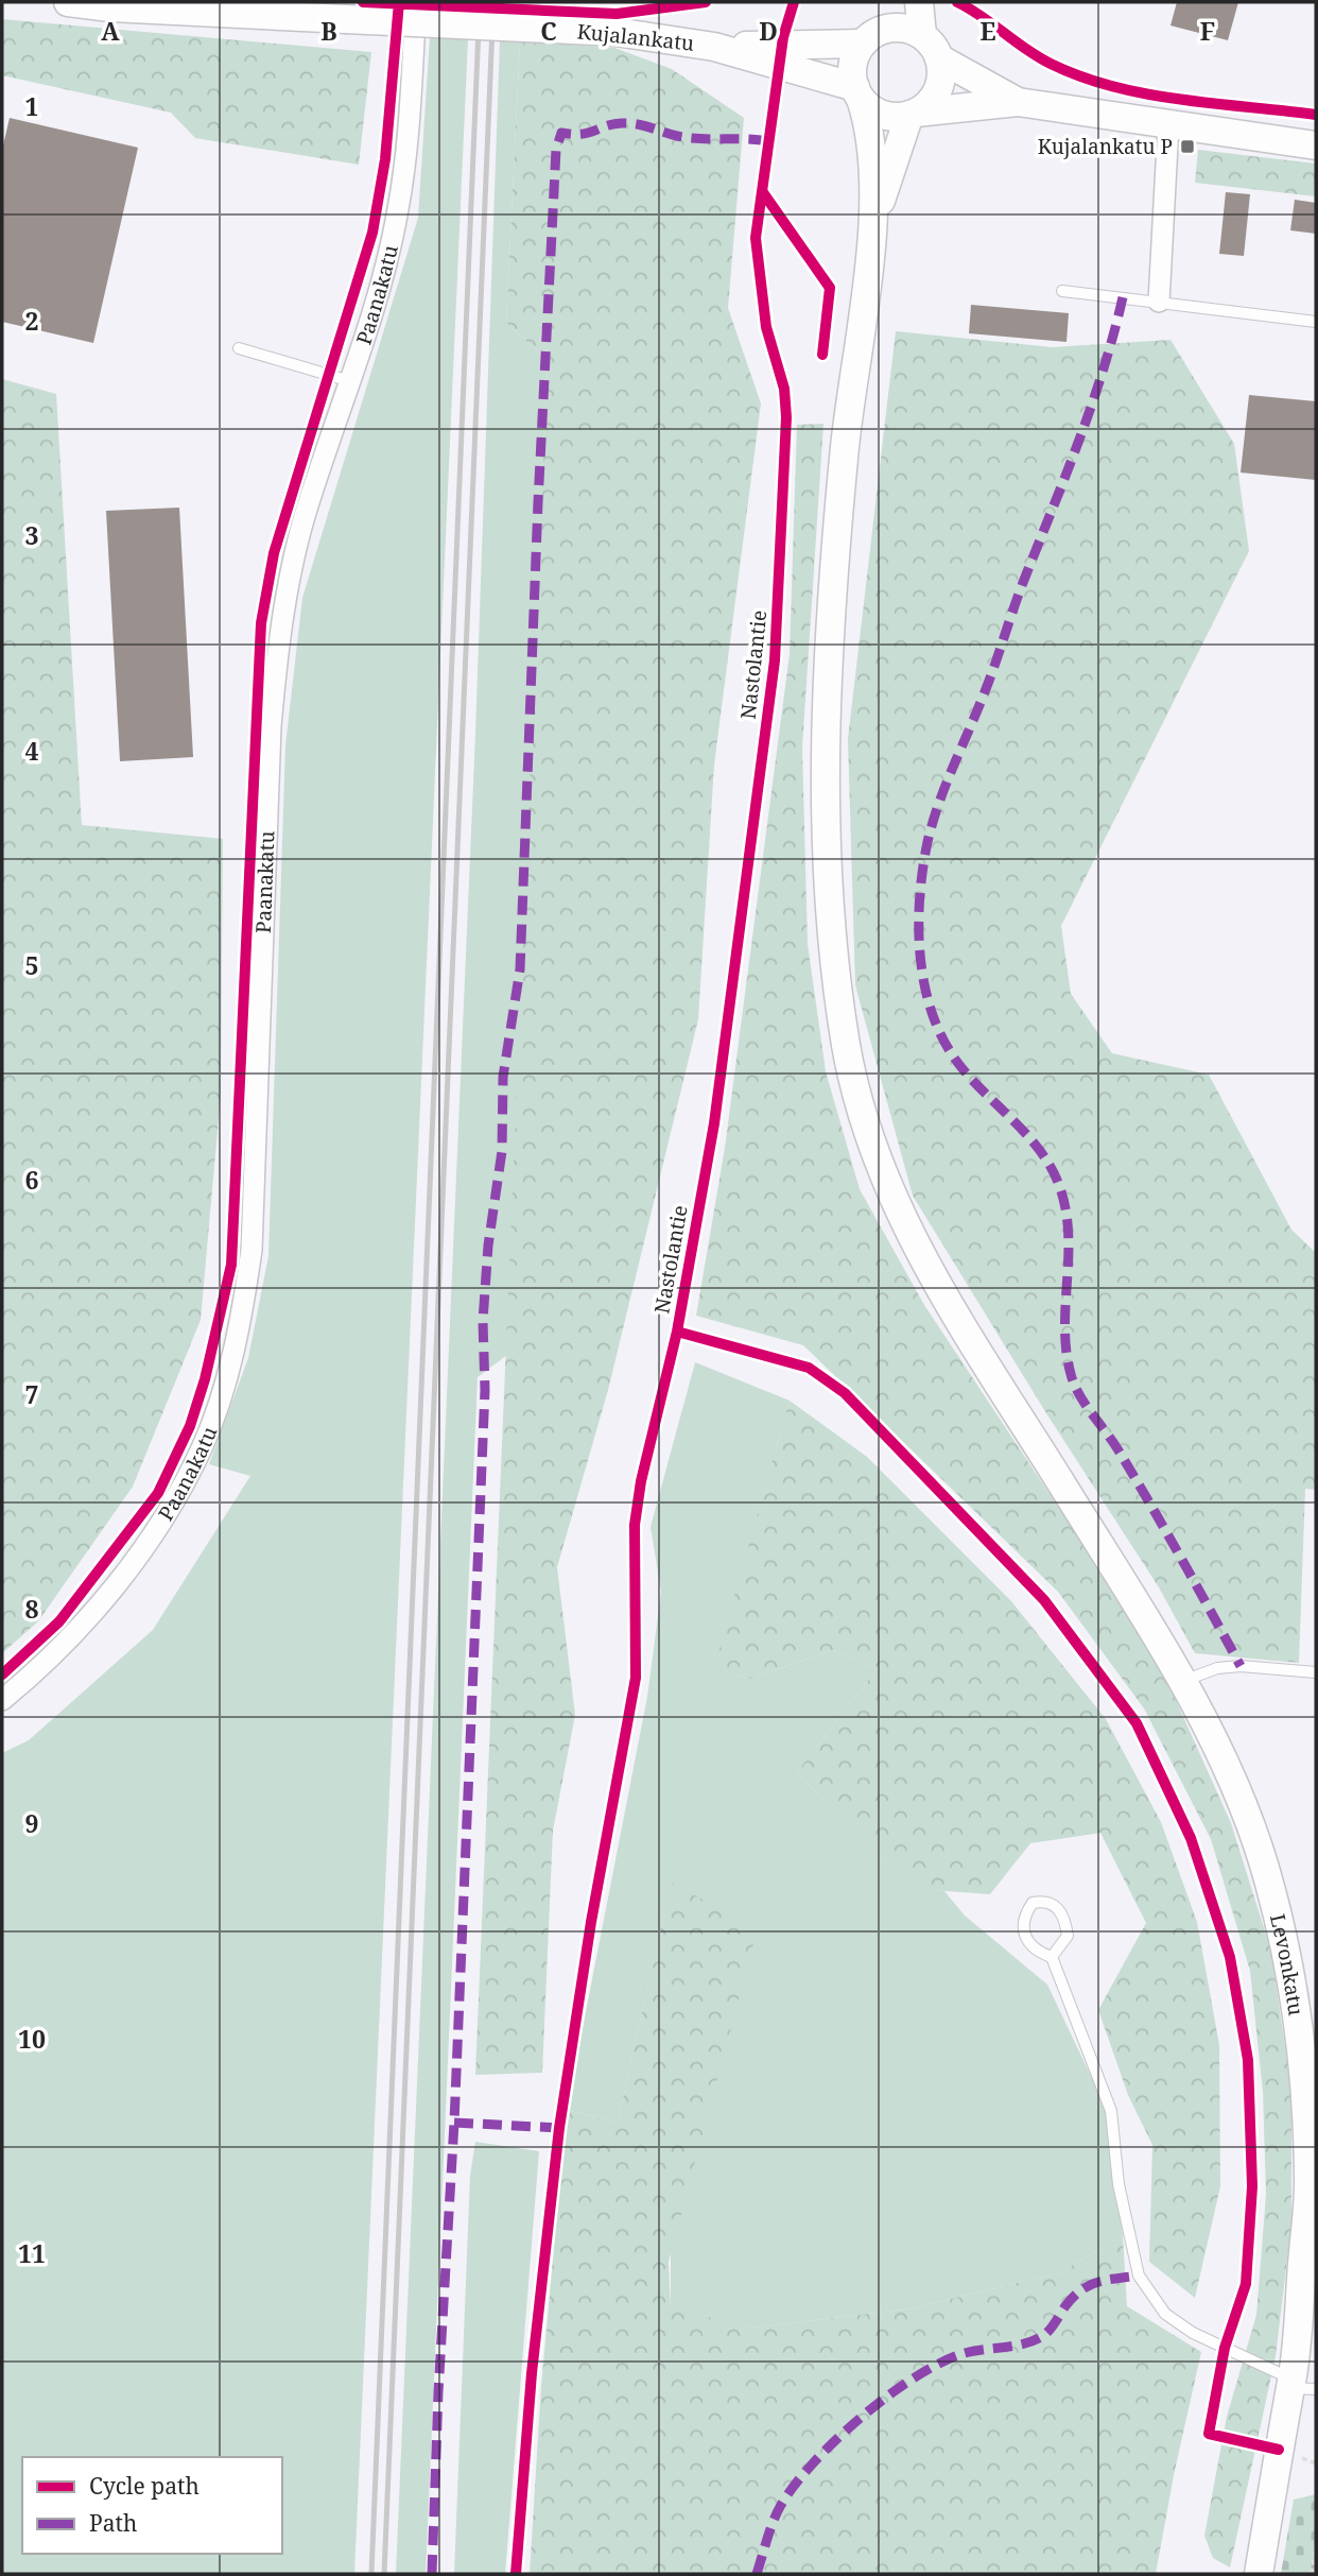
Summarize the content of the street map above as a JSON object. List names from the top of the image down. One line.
{"streets":{"main road":["Kujalankatu","Levonkatu"],"street":["Paanakatu"],"cycle path":["Nastolantie"]},"places":{"transit":["Kujalankatu P"]},"legend":["Cycle path","Path"],"grid":{"columns":["A","B","C","D","E","F"],"rows":["1","2","3","4","5","6","7","8","9","10","11"]}}
